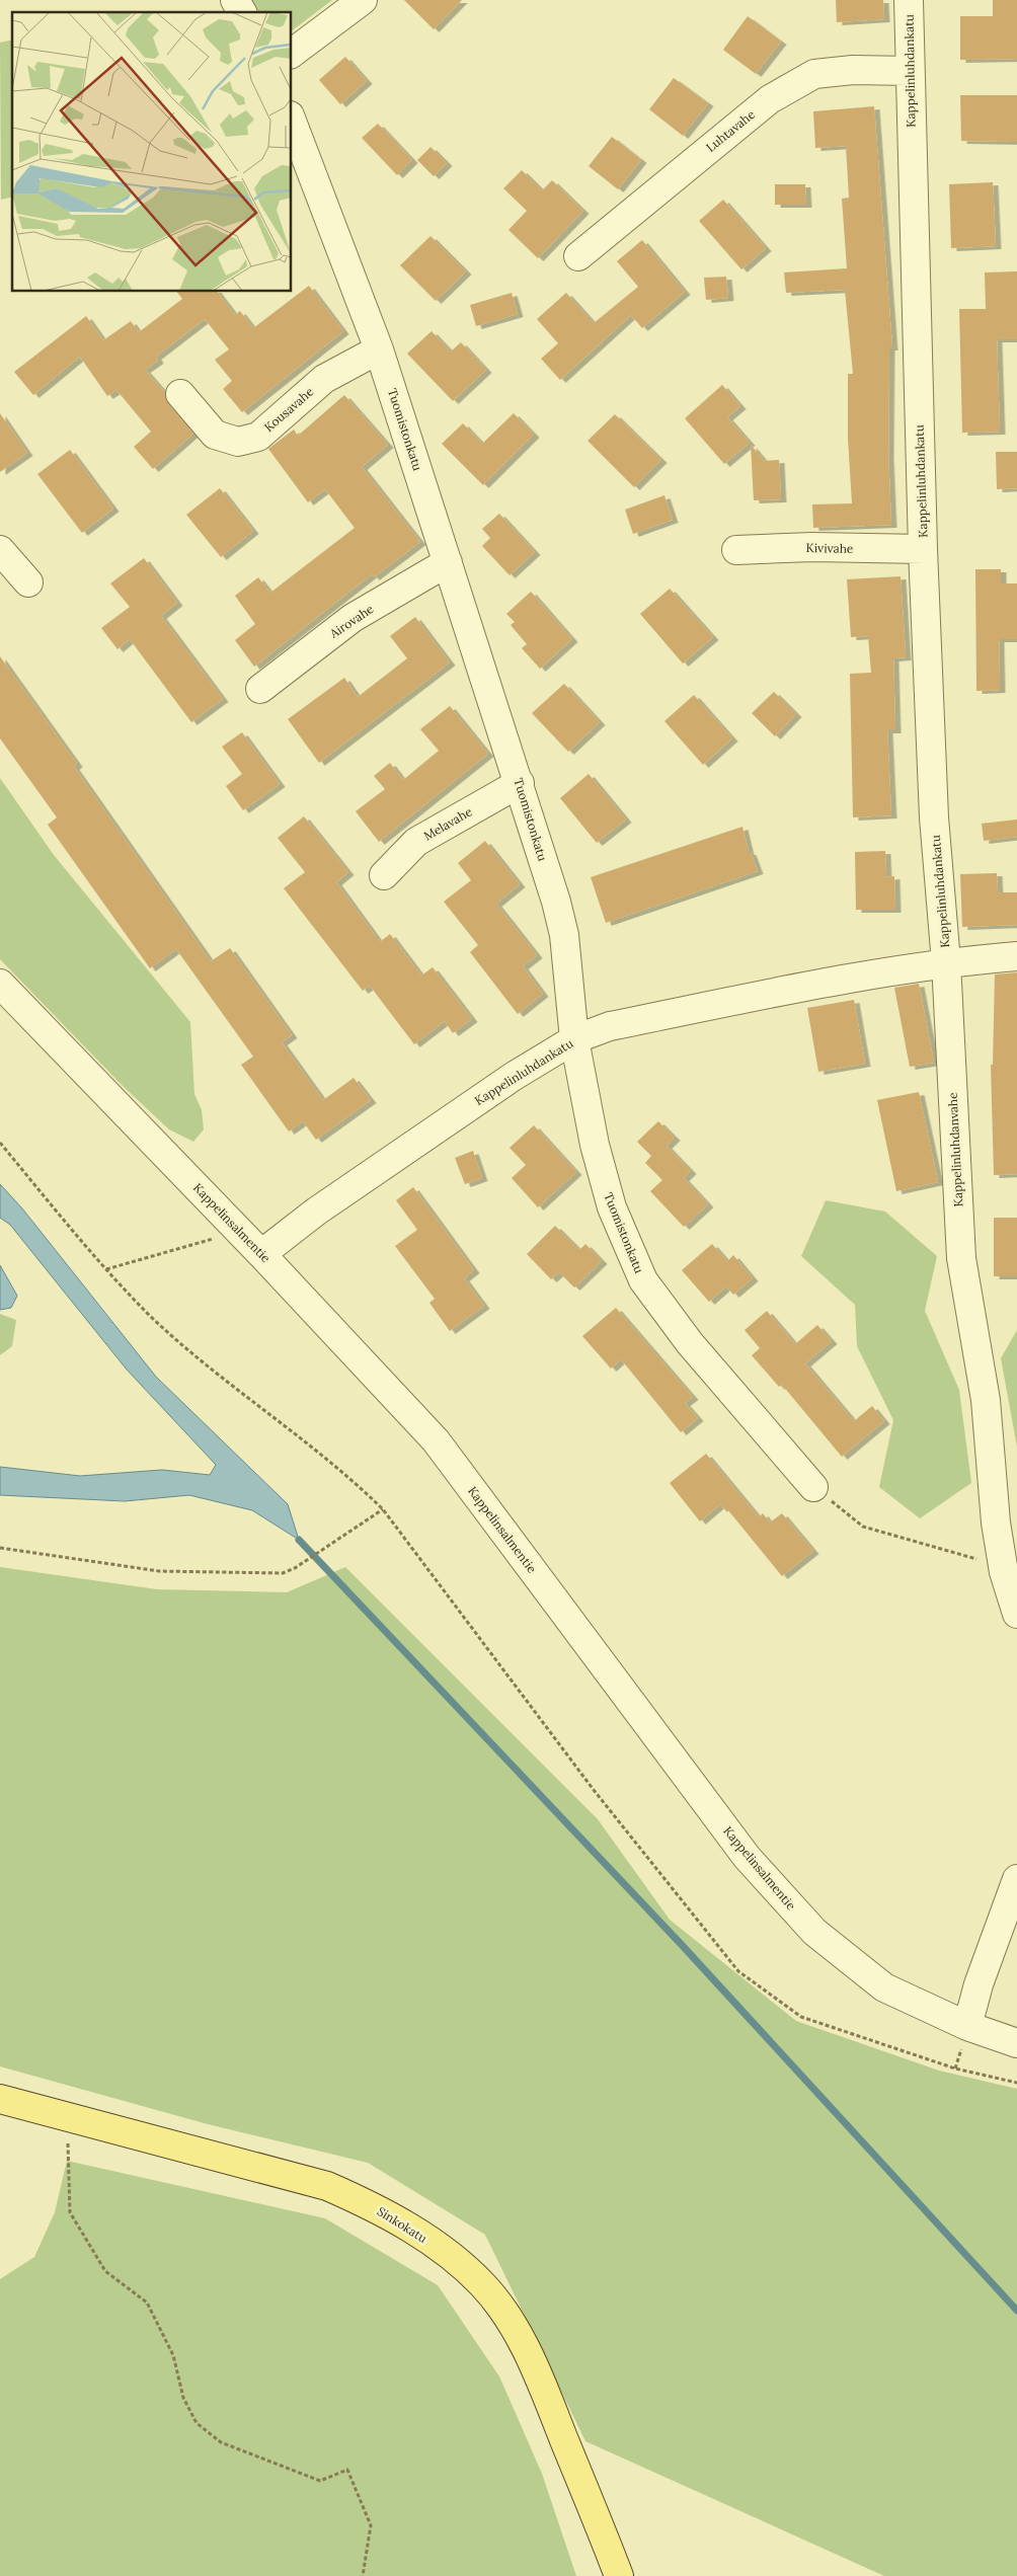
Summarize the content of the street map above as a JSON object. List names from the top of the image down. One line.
{"streets":{"main road":["Sinkokatu"],"street":["Kappelinluhdankatu","Luhtavahe","Kousavahe","Tuomistonkatu","Kivivahe","Airovahe","Melavahe","Kappelinluhdanvahe","Kappelinsalmentie"]},"crossings":[["Kappelinluhdankatu","Luhtavahe"],["Kappelinluhdankatu","Tuomistonkatu"],["Kappelinluhdankatu","Kivivahe"],["Kappelinluhdankatu","Kappelinluhdanvahe"],["Kappelinluhdankatu","Kappelinsalmentie"],["Kousavahe","Tuomistonkatu"],["Tuomistonkatu","Airovahe"],["Tuomistonkatu","Melavahe"]]}
